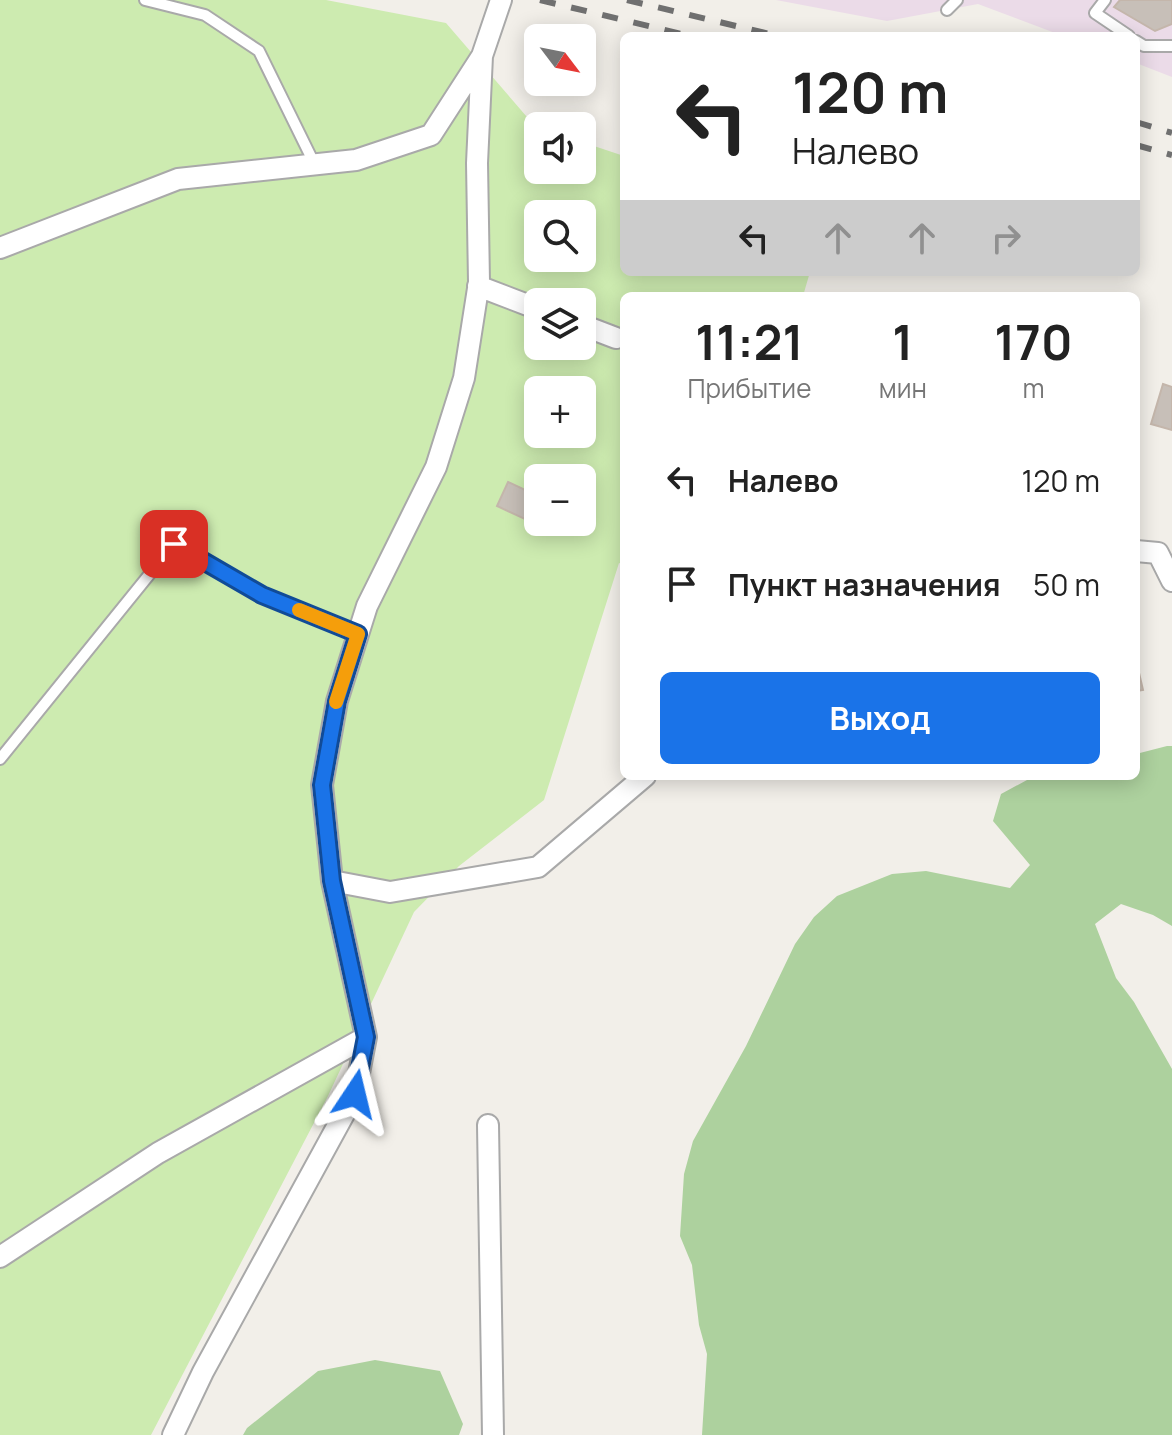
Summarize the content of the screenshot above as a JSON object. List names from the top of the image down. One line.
{"north":"bottom right","page":{"map_buttons":["+","−"],"turn":["120 m","Налево"],"eta":["11:21","Прибытие","1","мин","170","m"],"list":[{"name":"Налево","value":"120 m"},{"name":"Пункт назначения","value":"50 m"}],"buttons":"Выход"}}
